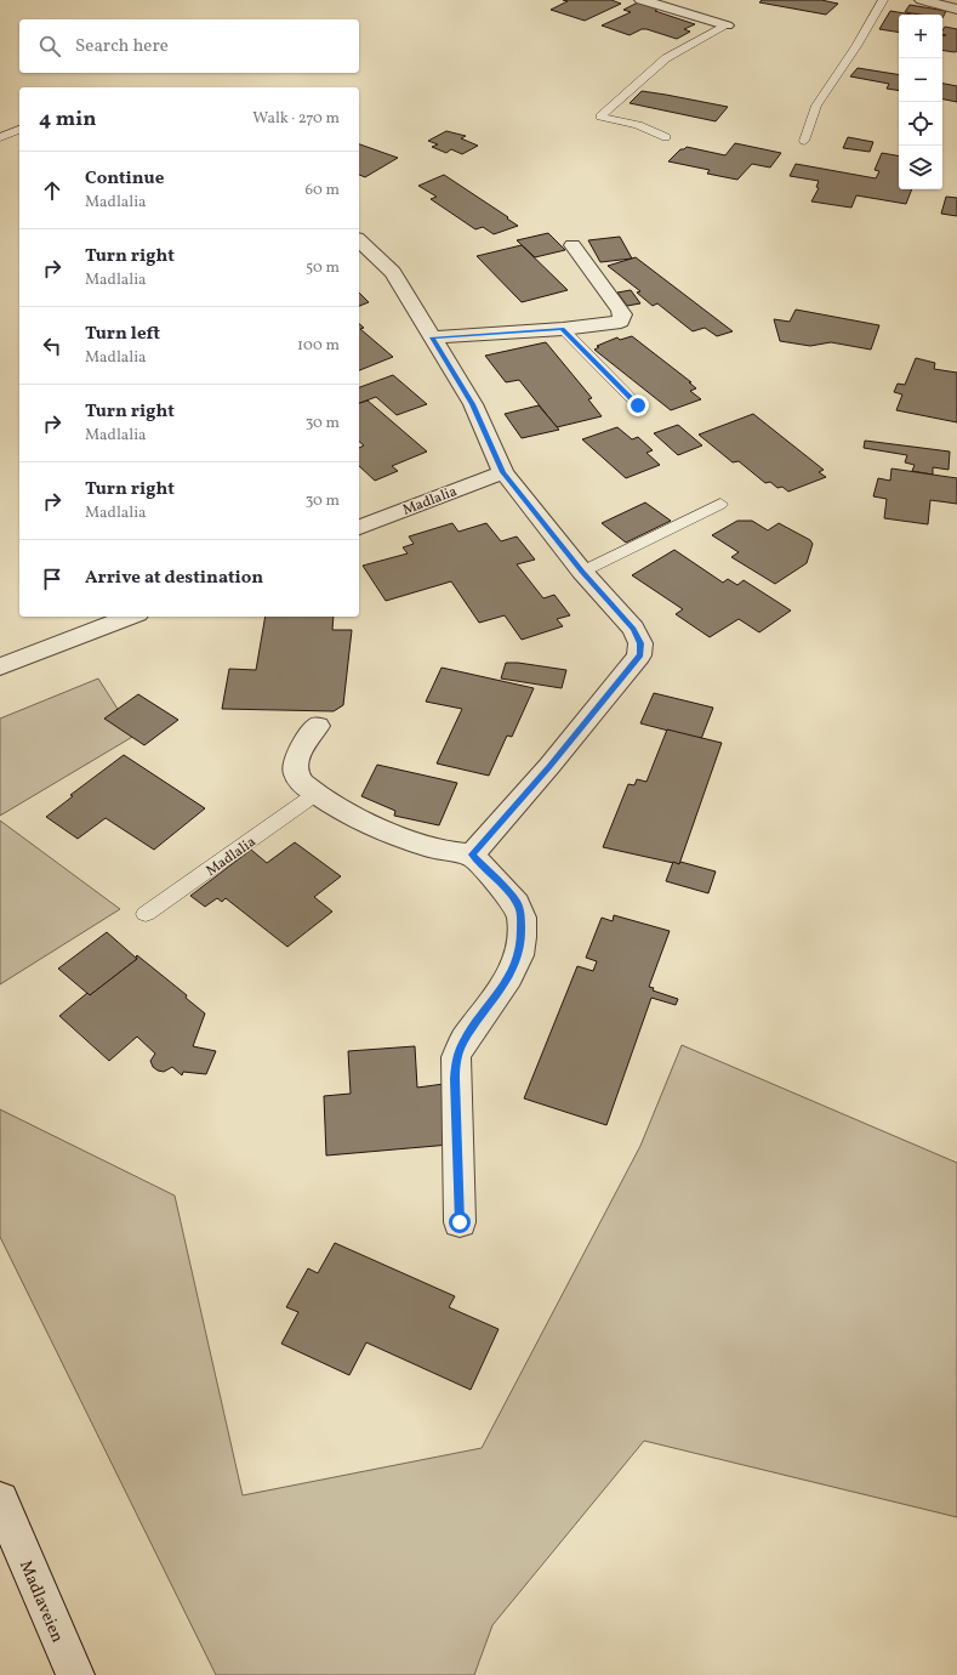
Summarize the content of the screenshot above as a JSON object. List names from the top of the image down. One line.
{"streets":{"street":["Madlalia","Madlaveien"]},"page":{"map_buttons":["+","−"],"search":"Search here","heading":["4 min","Walk · 270 m"],"list":[["Continue","Madlalia","60 m"],["Turn right","Madlalia","50 m"],["Turn left","Madlalia","100 m"],["Turn right","Madlalia","30 m"],["Turn right","Madlalia","30 m"],"Arrive at destination"]}}
